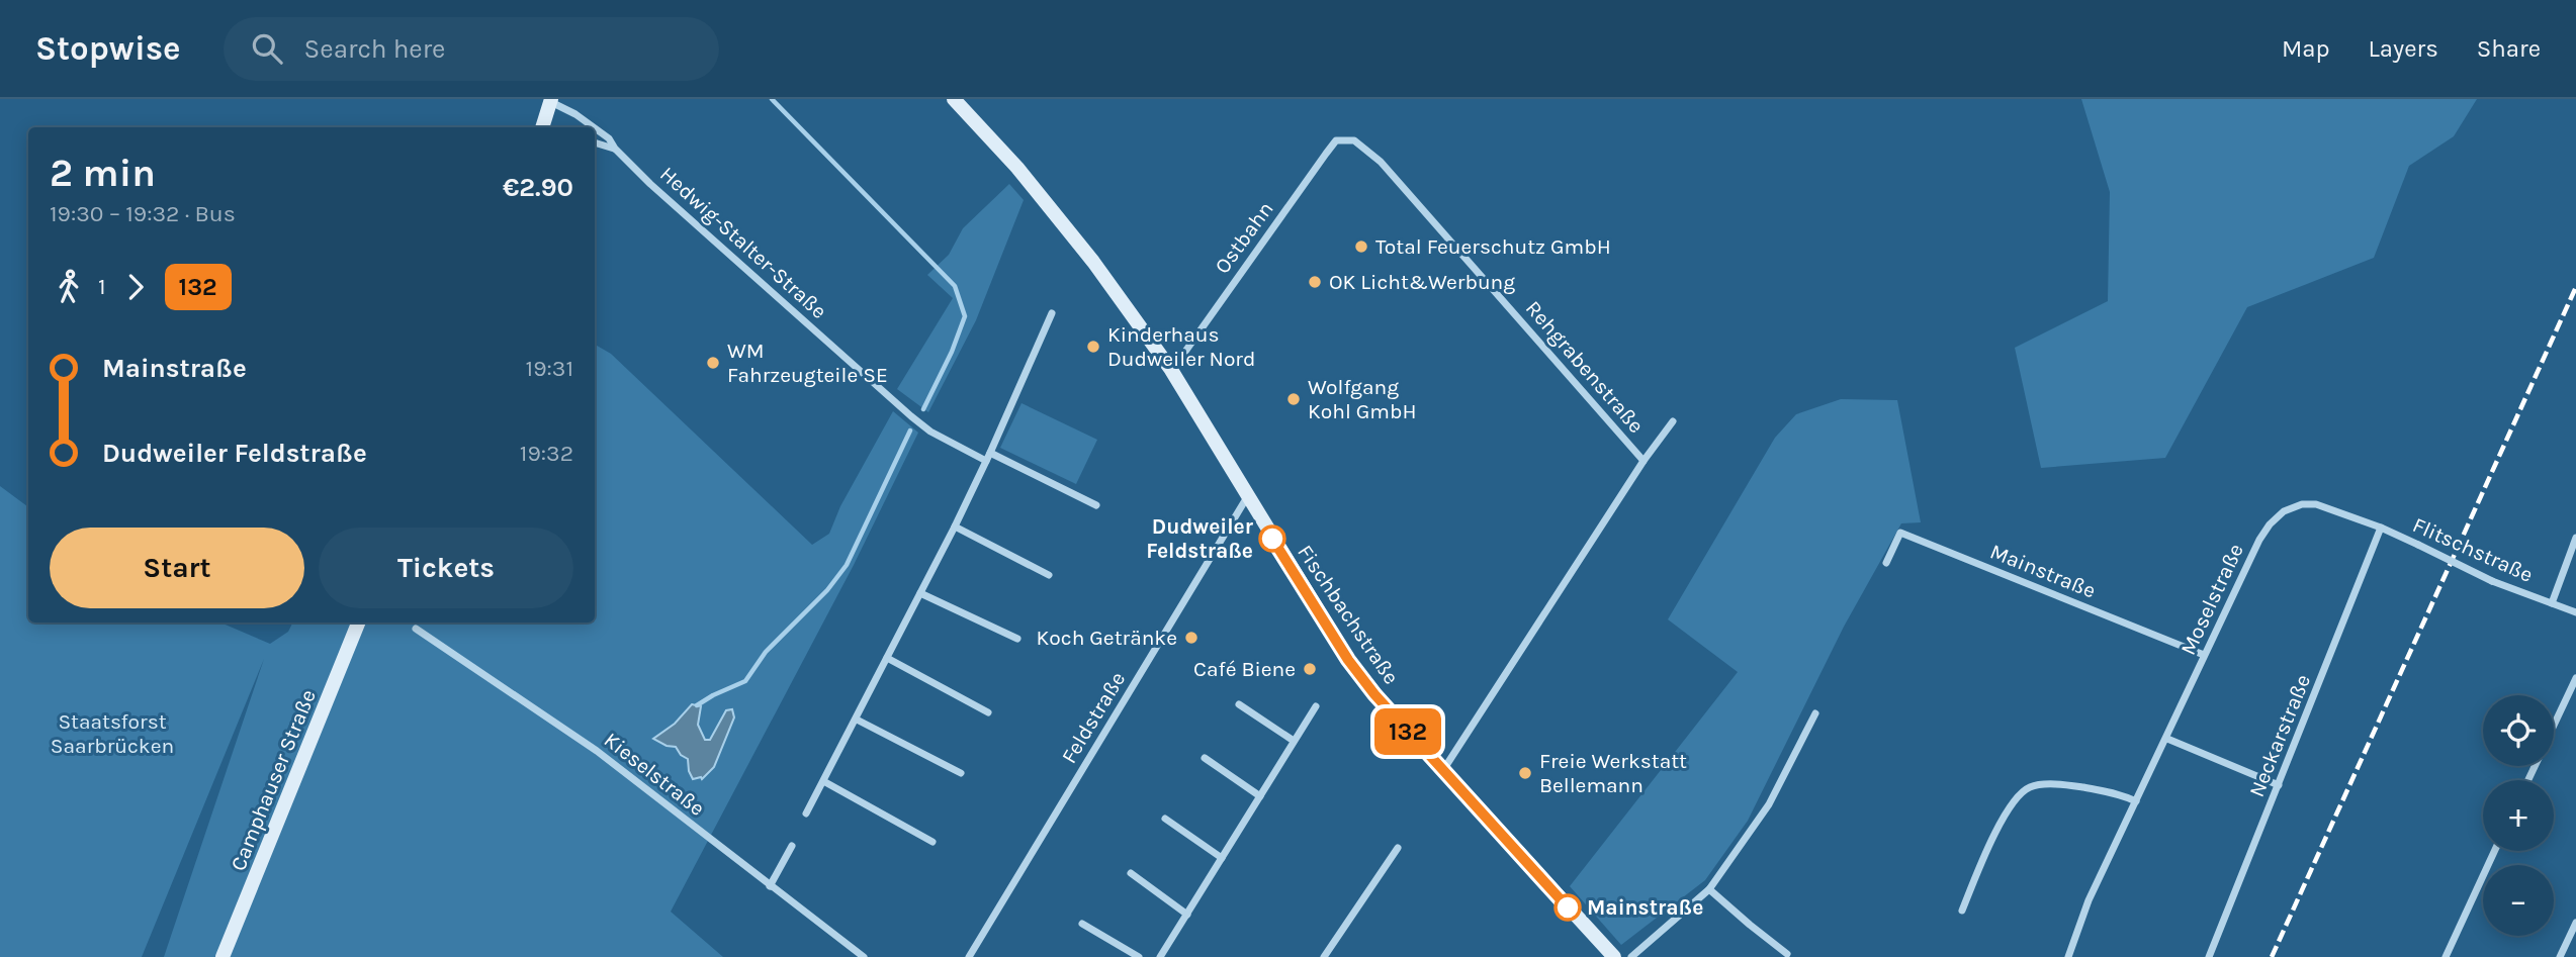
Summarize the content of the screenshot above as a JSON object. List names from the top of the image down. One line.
{"streets":{"street":["Ostbahn","Hedwig-Stalter-Straße","Rehgrabenstraße","Flitschstraße","Mainstraße","Moselstraße","Fischbachstraße","Feldstraße","Neckarstraße","Kieselstraße","Camphauser Straße"]},"crossings":[["Ostbahn","Rehgrabenstraße"],["Ostbahn","Fischbachstraße"],["Rehgrabenstraße","Fischbachstraße"],["Flitschstraße","Moselstraße"],["Flitschstraße","Neckarstraße"],["Mainstraße","Moselstraße"],["Moselstraße","Neckarstraße"],["Fischbachstraße","Feldstraße"]],"parks":["Staatsforst Saarbrücken"],"places":["Total Feuerschutz GmbH","OK Licht&Werbung","Kinderhaus Dudweiler Nord","WM Fahrzeugteile SE","Wolfgang Kohl GmbH","Dudweiler Feldstraße","Koch Getränke","Café Biene","Freie Werkstatt Bellemann","Mainstraße"],"lines":["bus line 132"],"page":{"header":"Stopwise","search":"Search here","nav":["Map","Layers","Share"],"on_map":"132","heading":["2 min","19:30 – 19:32 · Bus","€2.90"],"legs":["1","132"],"list":[{"name":"Mainstraße","value":"19:31"},{"name":"Dudweiler Feldstraße","value":"19:32"}],"buttons":["Start","Tickets"],"map_buttons":["+","−"]}}
